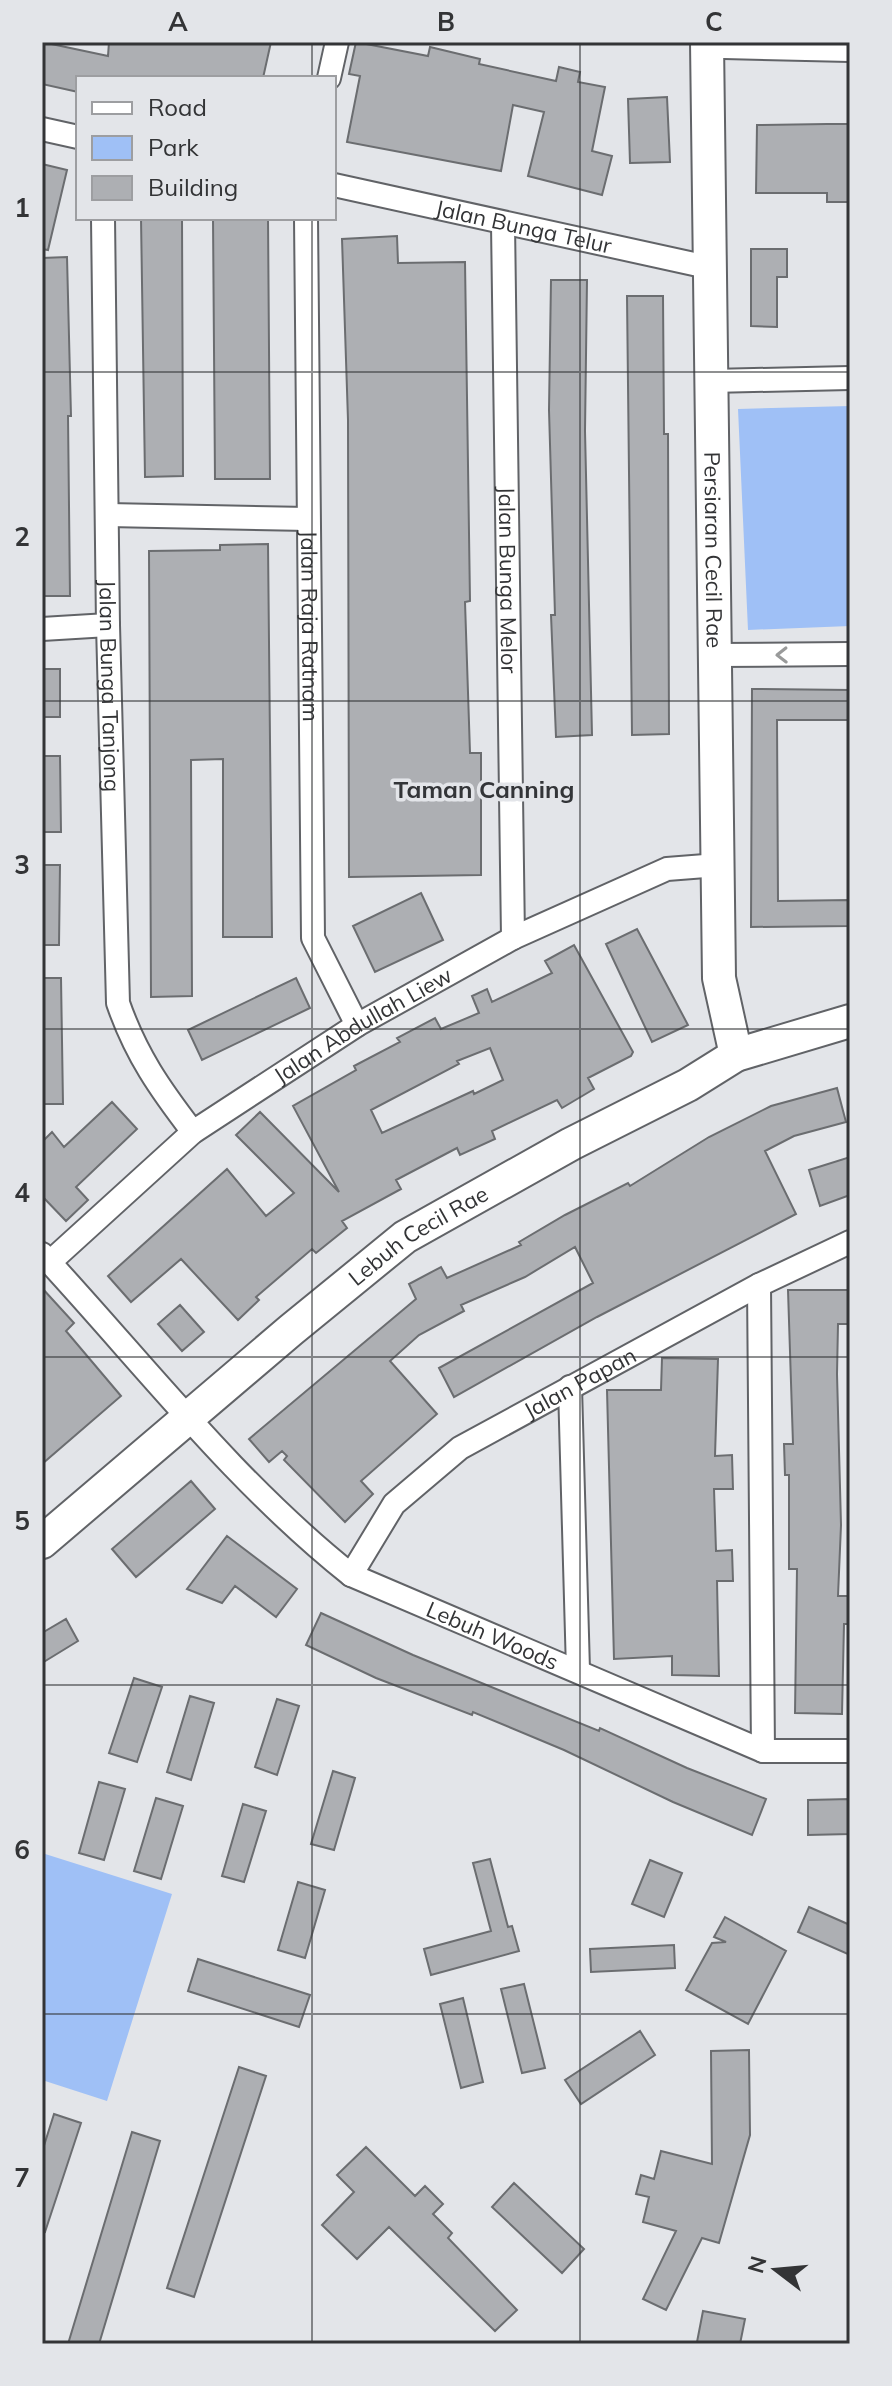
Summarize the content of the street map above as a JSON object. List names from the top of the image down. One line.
{"streets":{"street":["Jalan Bunga Telur","Persiaran Cecil Rae","Jalan Bunga Melor","Jalan Raja Ratnam","Jalan Bunga Tanjong","Jalan Abdullah Liew","Lebuh Cecil Rae","Jalan Papan","Lebuh Woods"]},"crossings":[["Jalan Bunga Telur","Persiaran Cecil Rae"],["Jalan Bunga Telur","Jalan Bunga Melor"],["Persiaran Cecil Rae","Jalan Abdullah Liew"],["Persiaran Cecil Rae","Lebuh Cecil Rae"],["Jalan Bunga Melor","Jalan Abdullah Liew"],["Jalan Raja Ratnam","Jalan Abdullah Liew"],["Jalan Bunga Tanjong","Jalan Abdullah Liew"],["Jalan Abdullah Liew","Lebuh Woods"],["Lebuh Cecil Rae","Lebuh Woods"],["Jalan Papan","Lebuh Woods"]],"districts":["Taman Canning"],"legend":["Road","Park","Building"],"north":"left","grid":{"columns":["A","B","C"],"rows":["1","2","3","4","5","6","7"]}}
